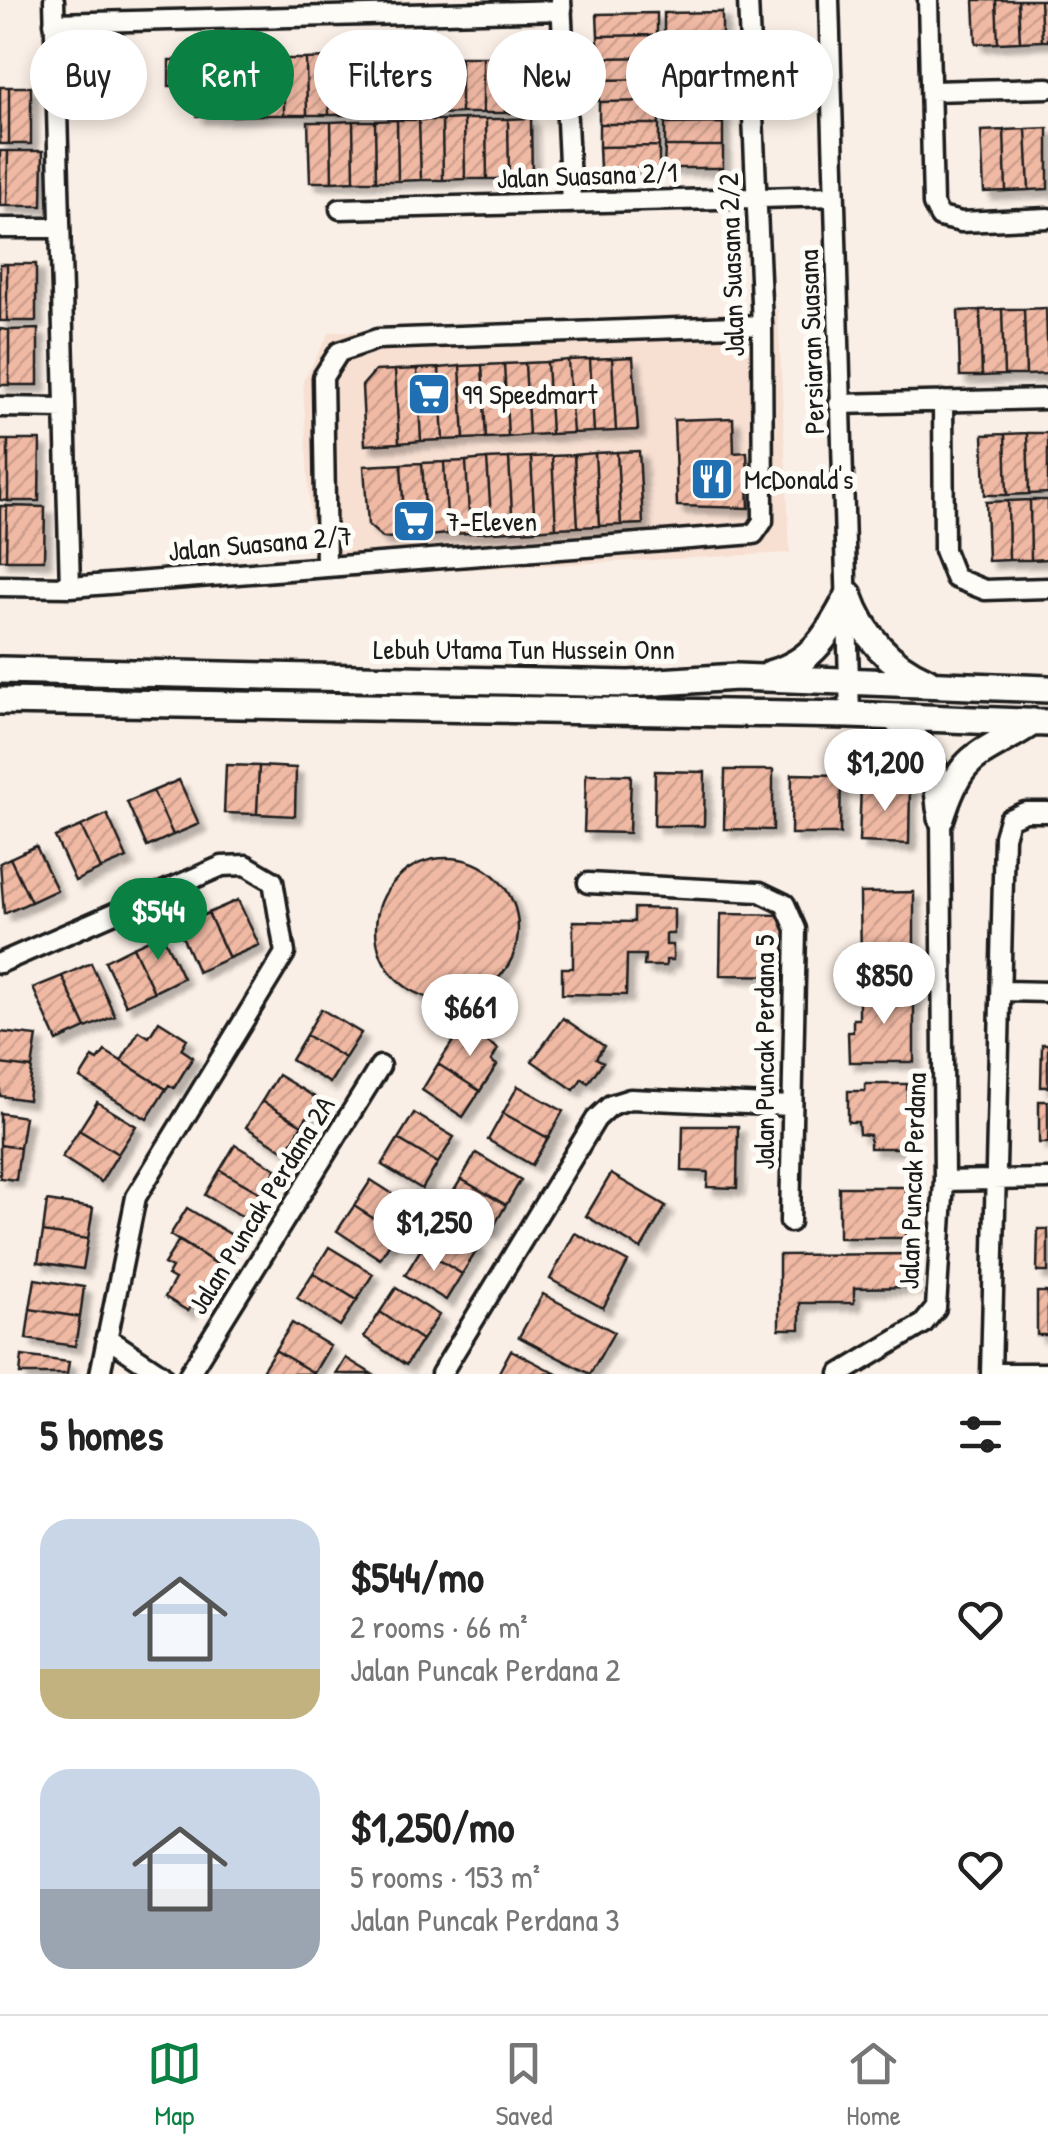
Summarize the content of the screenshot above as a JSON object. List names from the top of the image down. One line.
{"streets":{"main road":["Lebuh Utama Tun Hussein Onn"],"street":["Jalan Suasana 2/1","Jalan Suasana 2/2","Persiaran Suasana","Jalan Suasana 2/7","Jalan Puncak Perdana 5","Jalan Puncak Perdana","Jalan Puncak Perdana 2A"]},"crossings":[["Jalan Suasana 2/1","Jalan Suasana 2/2"],["Jalan Suasana 2/1","Persiaran Suasana"],["Jalan Suasana 2/2","Jalan Suasana 2/7"],["Persiaran Suasana","Lebuh Utama Tun Hussein Onn"]],"places":{"supermarket":["99 Speedmart","7-Eleven"],"restaurant":["McDonald's"]},"page":{"chip":["Buy","Rent","Filters","New","Apartment"],"price":["$1,200","$544","$850","$661","$1,250"],"heading":"5 homes","list":[{"name":"$544/mo","note":"2 rooms · 66 m² · Jalan Puncak Perdana 2"},{"name":"$1,250/mo","note":"5 rooms · 153 m² · Jalan Puncak Perdana 3"}],"tabs":["Map","Saved","Home"]}}
